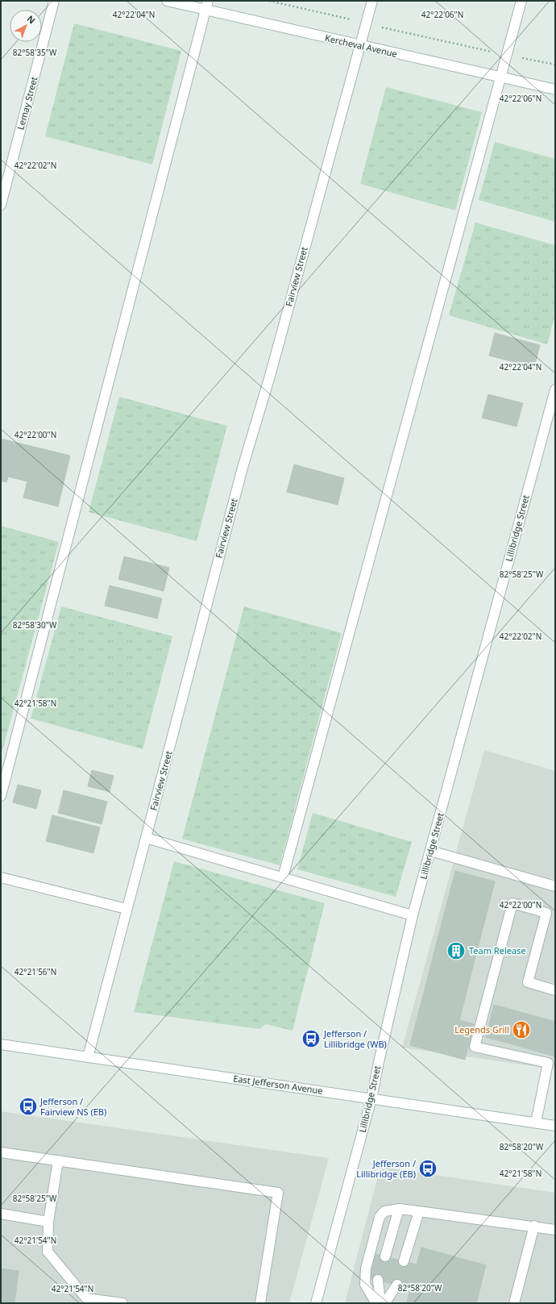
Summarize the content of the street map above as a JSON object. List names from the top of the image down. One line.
{"streets":{"street":["Kercheval Avenue","Lemay Street","Fairview Street","Lillibridge Street","East Jefferson Avenue"]},"crossings":[["Kercheval Avenue","Fairview Street"],["Fairview Street","East Jefferson Avenue"],["Lillibridge Street","East Jefferson Avenue"]],"places":{"building":["Team Release"],"restaurant":["Legends Grill"],"bus stop":["Jefferson / Lillibridge (WB)","Jefferson / Fairview NS (EB)","Jefferson / Lillibridge (EB)"]},"north":"top right","coordinates":["42°22'04\"N","42°22'06\"N","82°58'35\"W","42°22'02\"N","42°22'00\"N","82°58'25\"W","82°58'30\"W","42°21'58\"N","42°21'56\"N","82°58'20\"W","42°21'54\"N"]}
